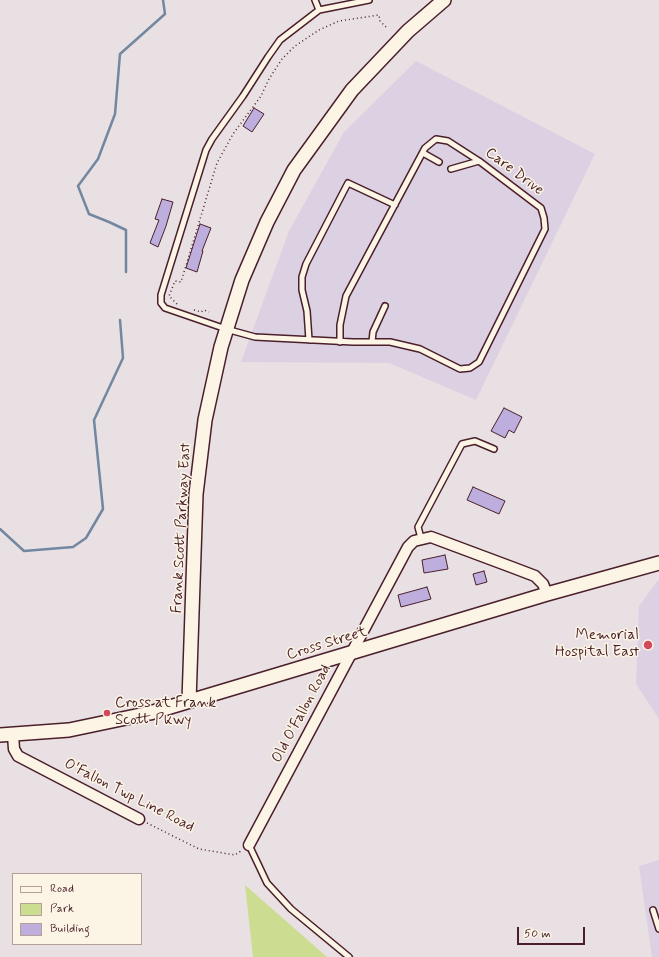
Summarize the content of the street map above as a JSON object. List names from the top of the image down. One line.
{"streets":{"main road":["Frank Scott Parkway East","Cross Street"],"street":["Old O'Fallon Road","O'Fallon Twp Line Road"],"lane":["Care Drive"]},"crossings":[["Care Drive","Frank Scott Parkway East"],["Frank Scott Parkway East","Cross Street"],["Cross Street","Old O'Fallon Road"],["Cross Street","O'Fallon Twp Line Road"],["Old O'Fallon Road","O'Fallon Twp Line Road"]],"places":["Memorial Hospital East","Cross at Frank Scott Pkwy"],"legend":["Road","Park","Building"],"scale_bar":"50 m"}
